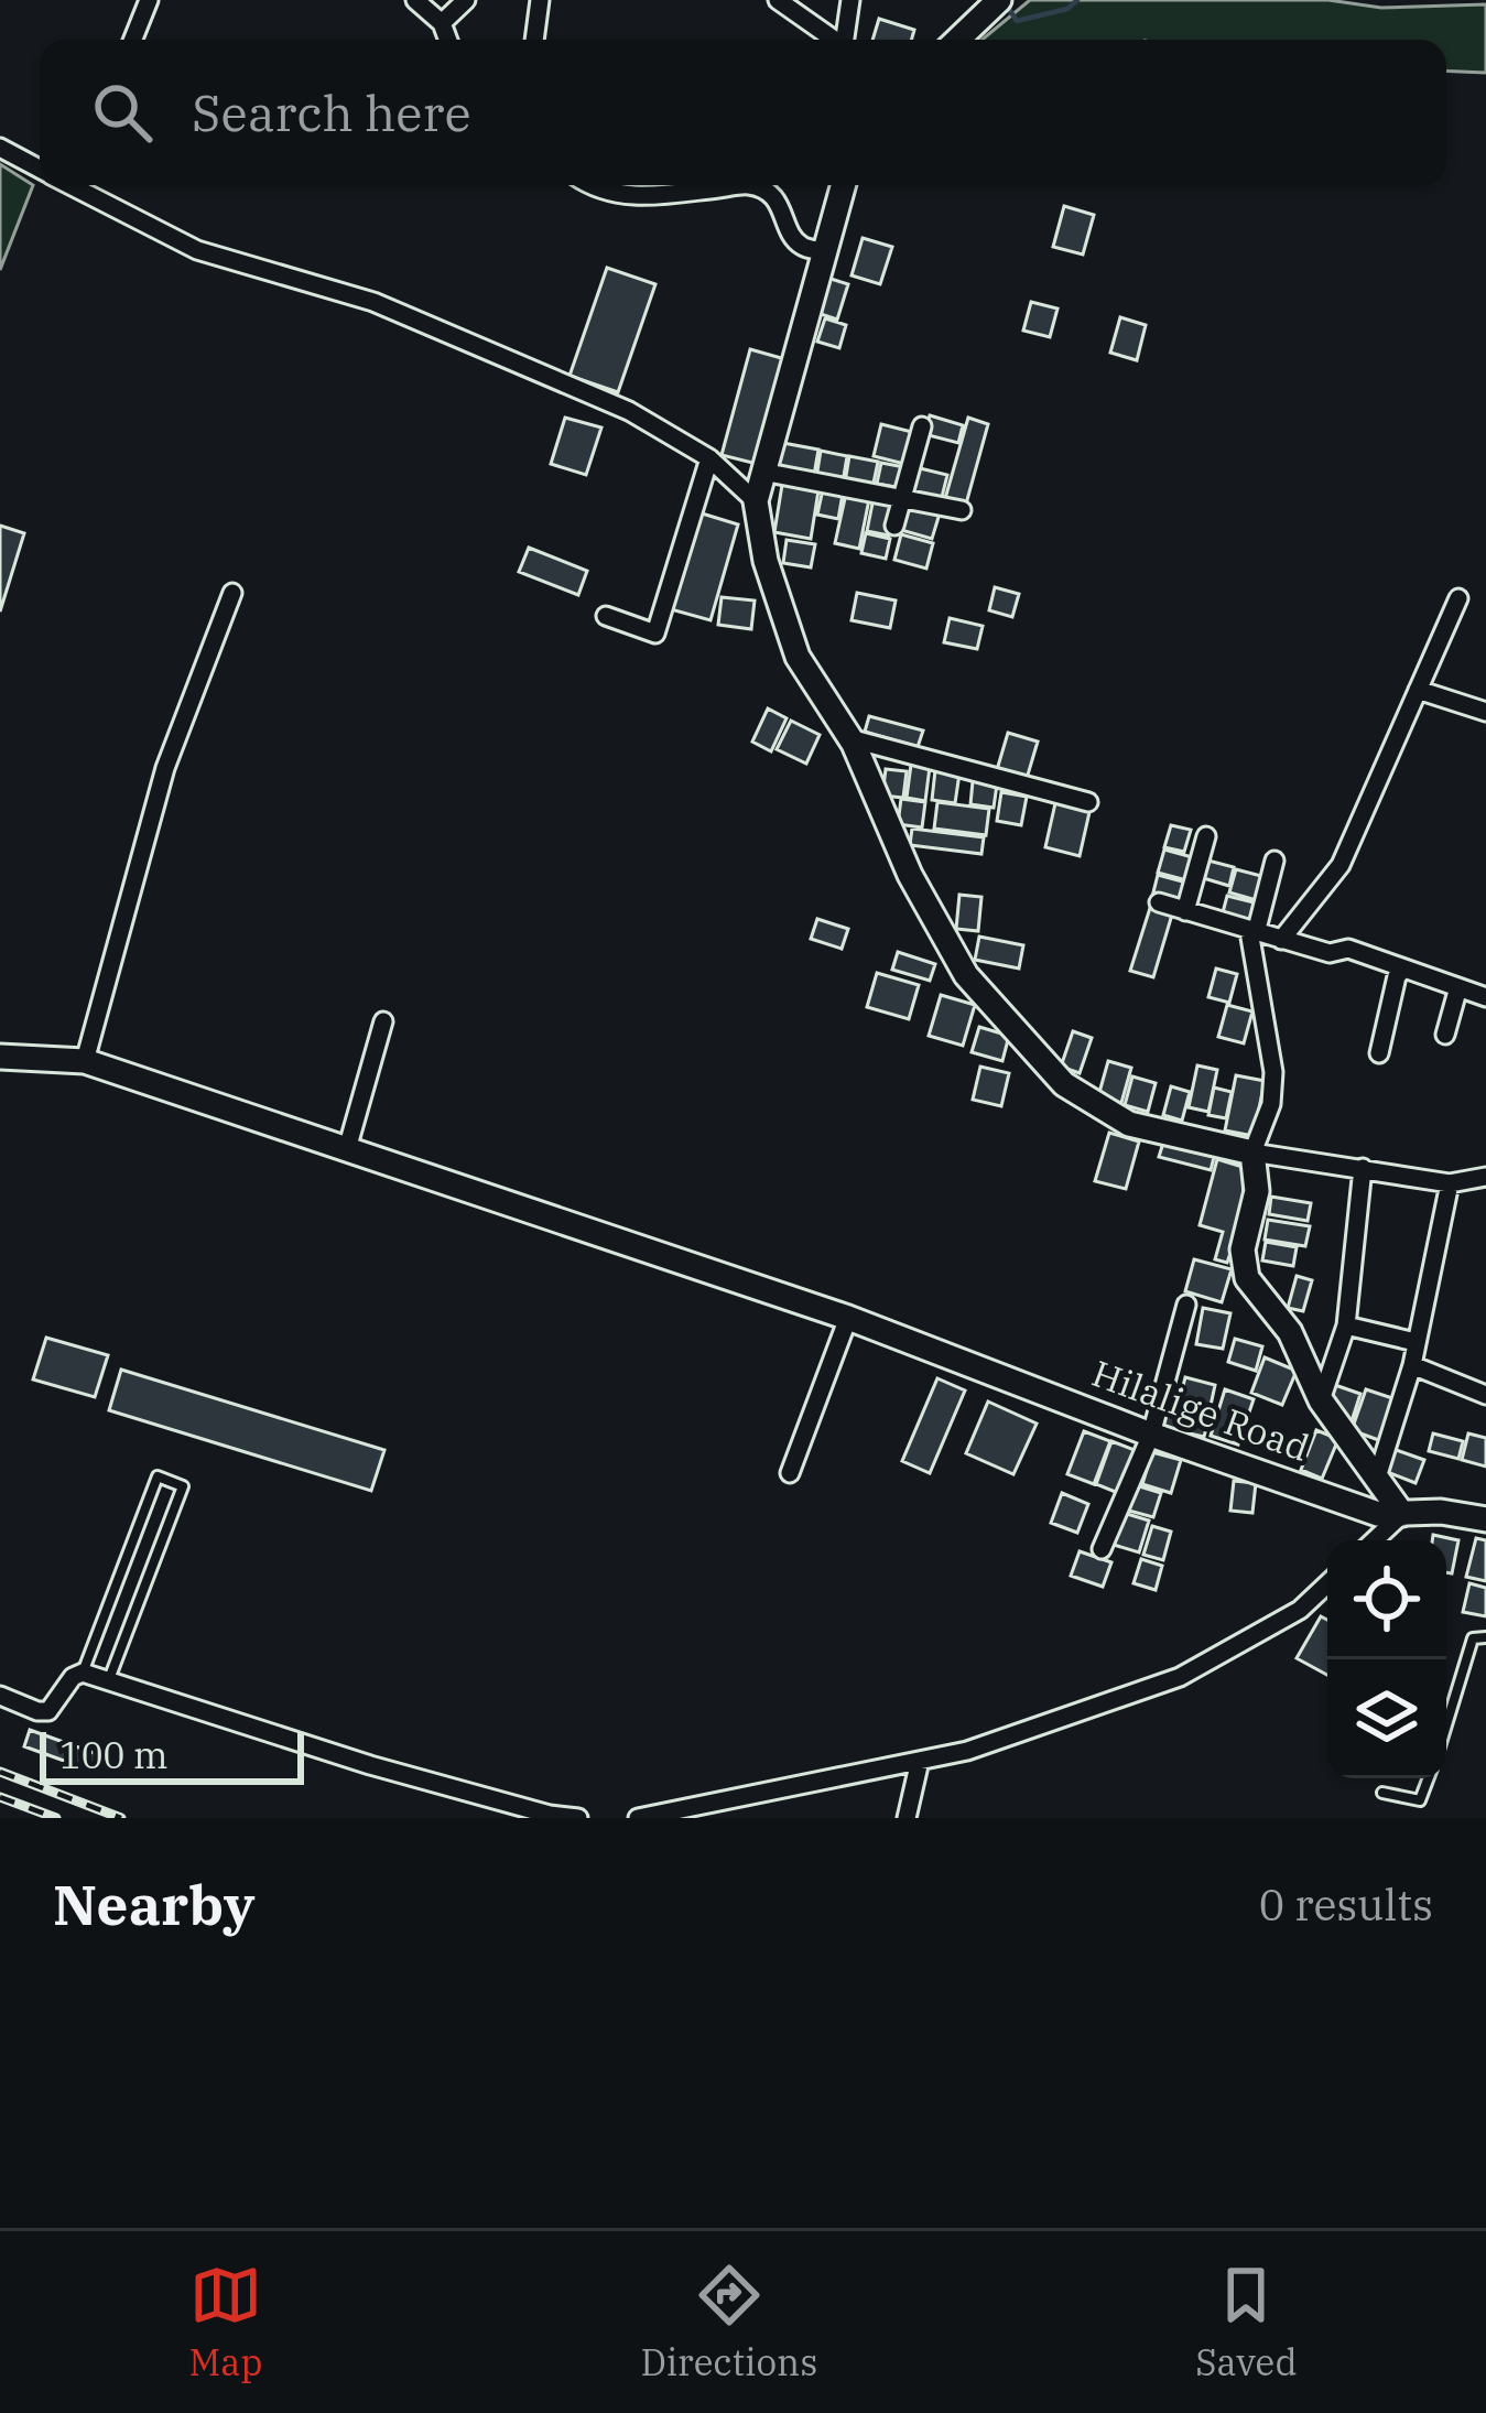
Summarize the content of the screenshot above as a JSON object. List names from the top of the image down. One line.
{"streets":{"street":["Hilalige Road"]},"scale_bar":"100 m","page":{"search":"Search here","scale":"100 m","heading":["Nearby","0 results"],"nav":["Map","Directions","Saved"]}}
